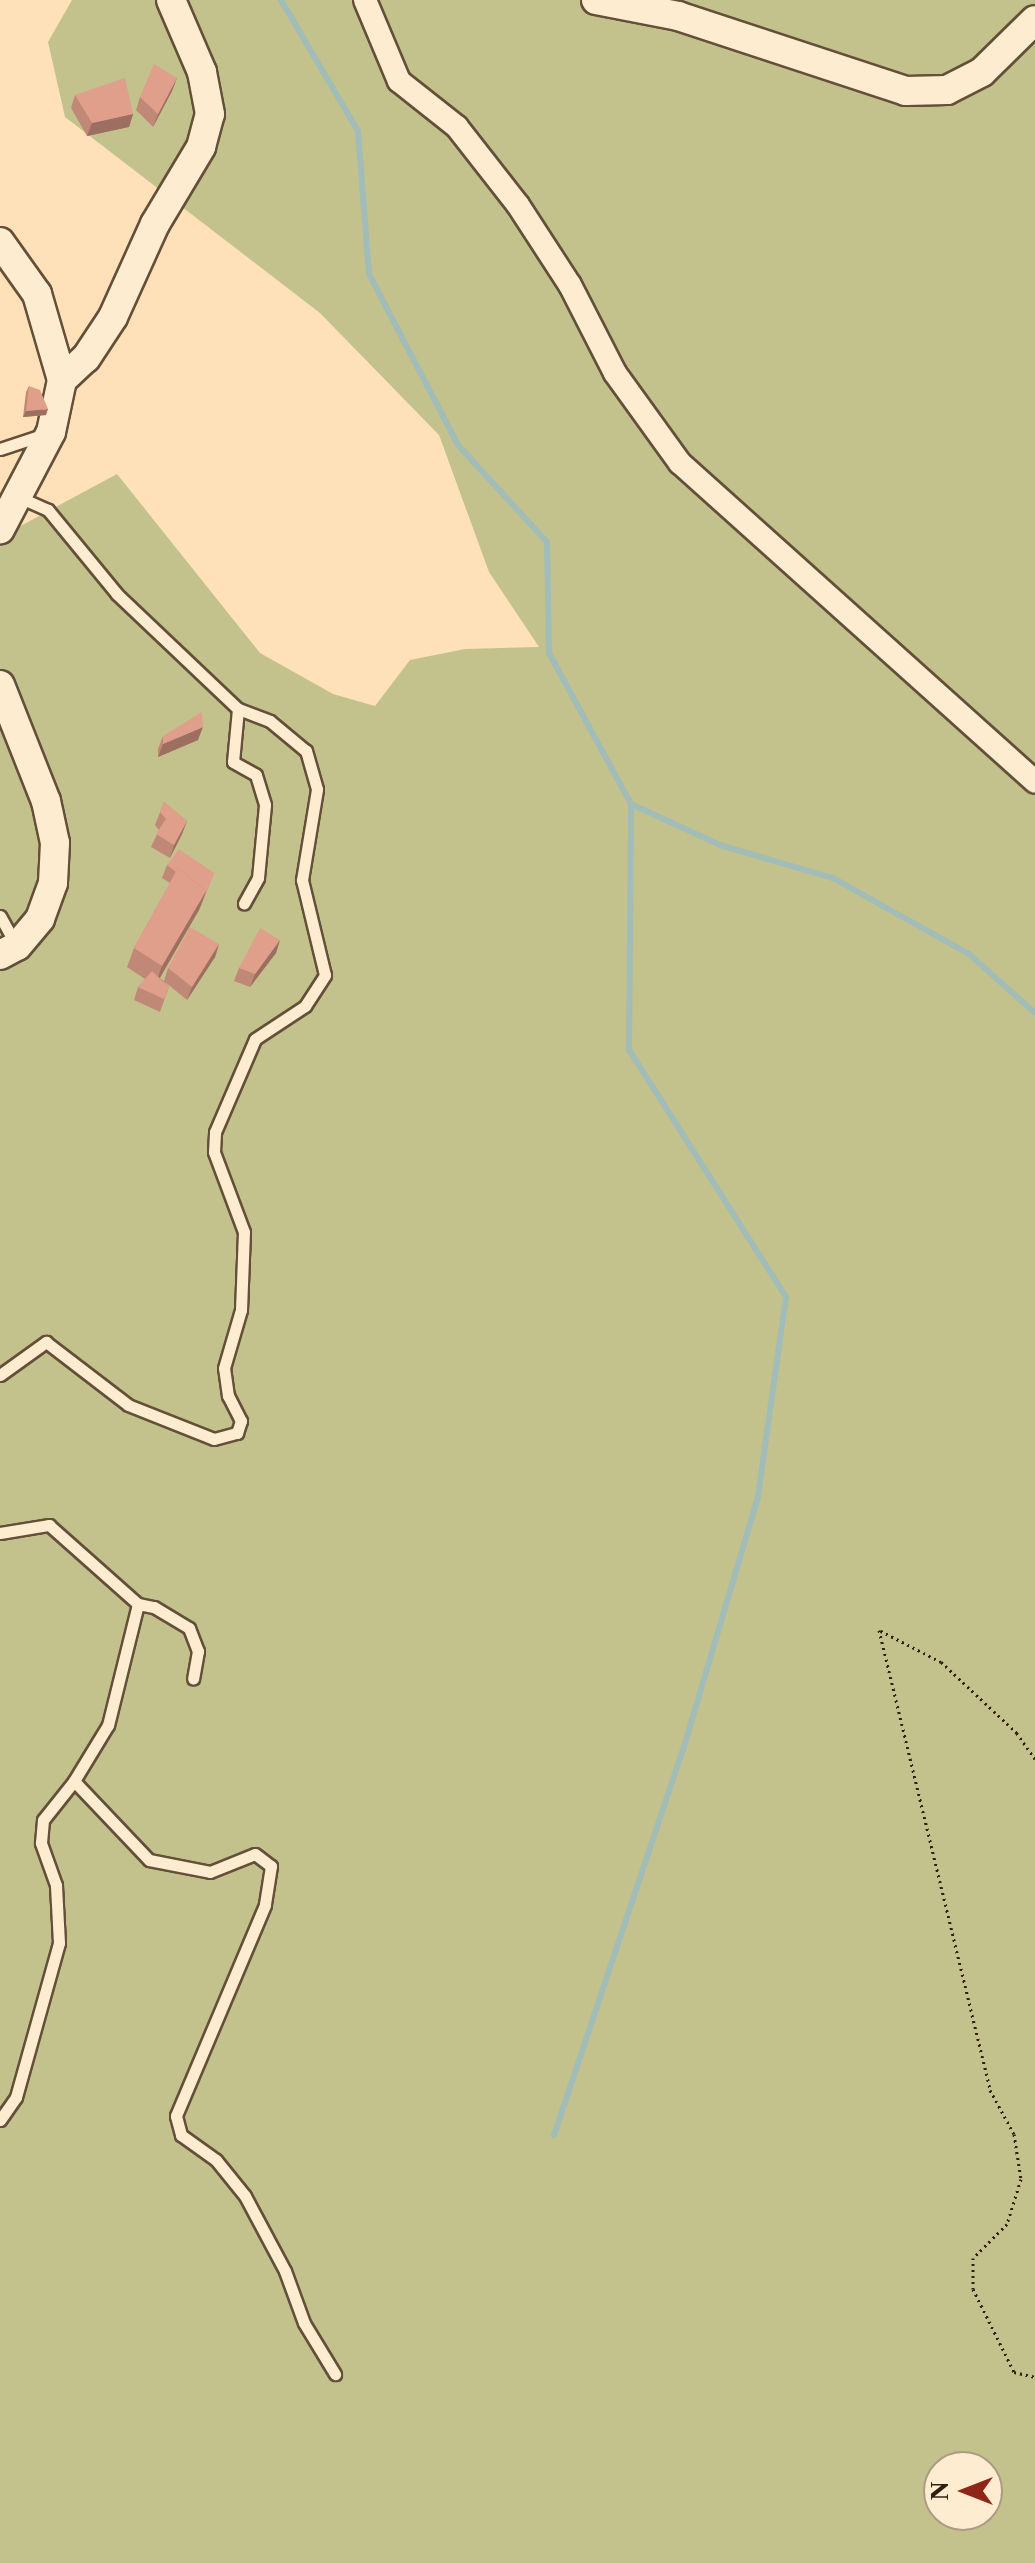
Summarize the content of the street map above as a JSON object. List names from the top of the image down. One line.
{"north":"left"}
